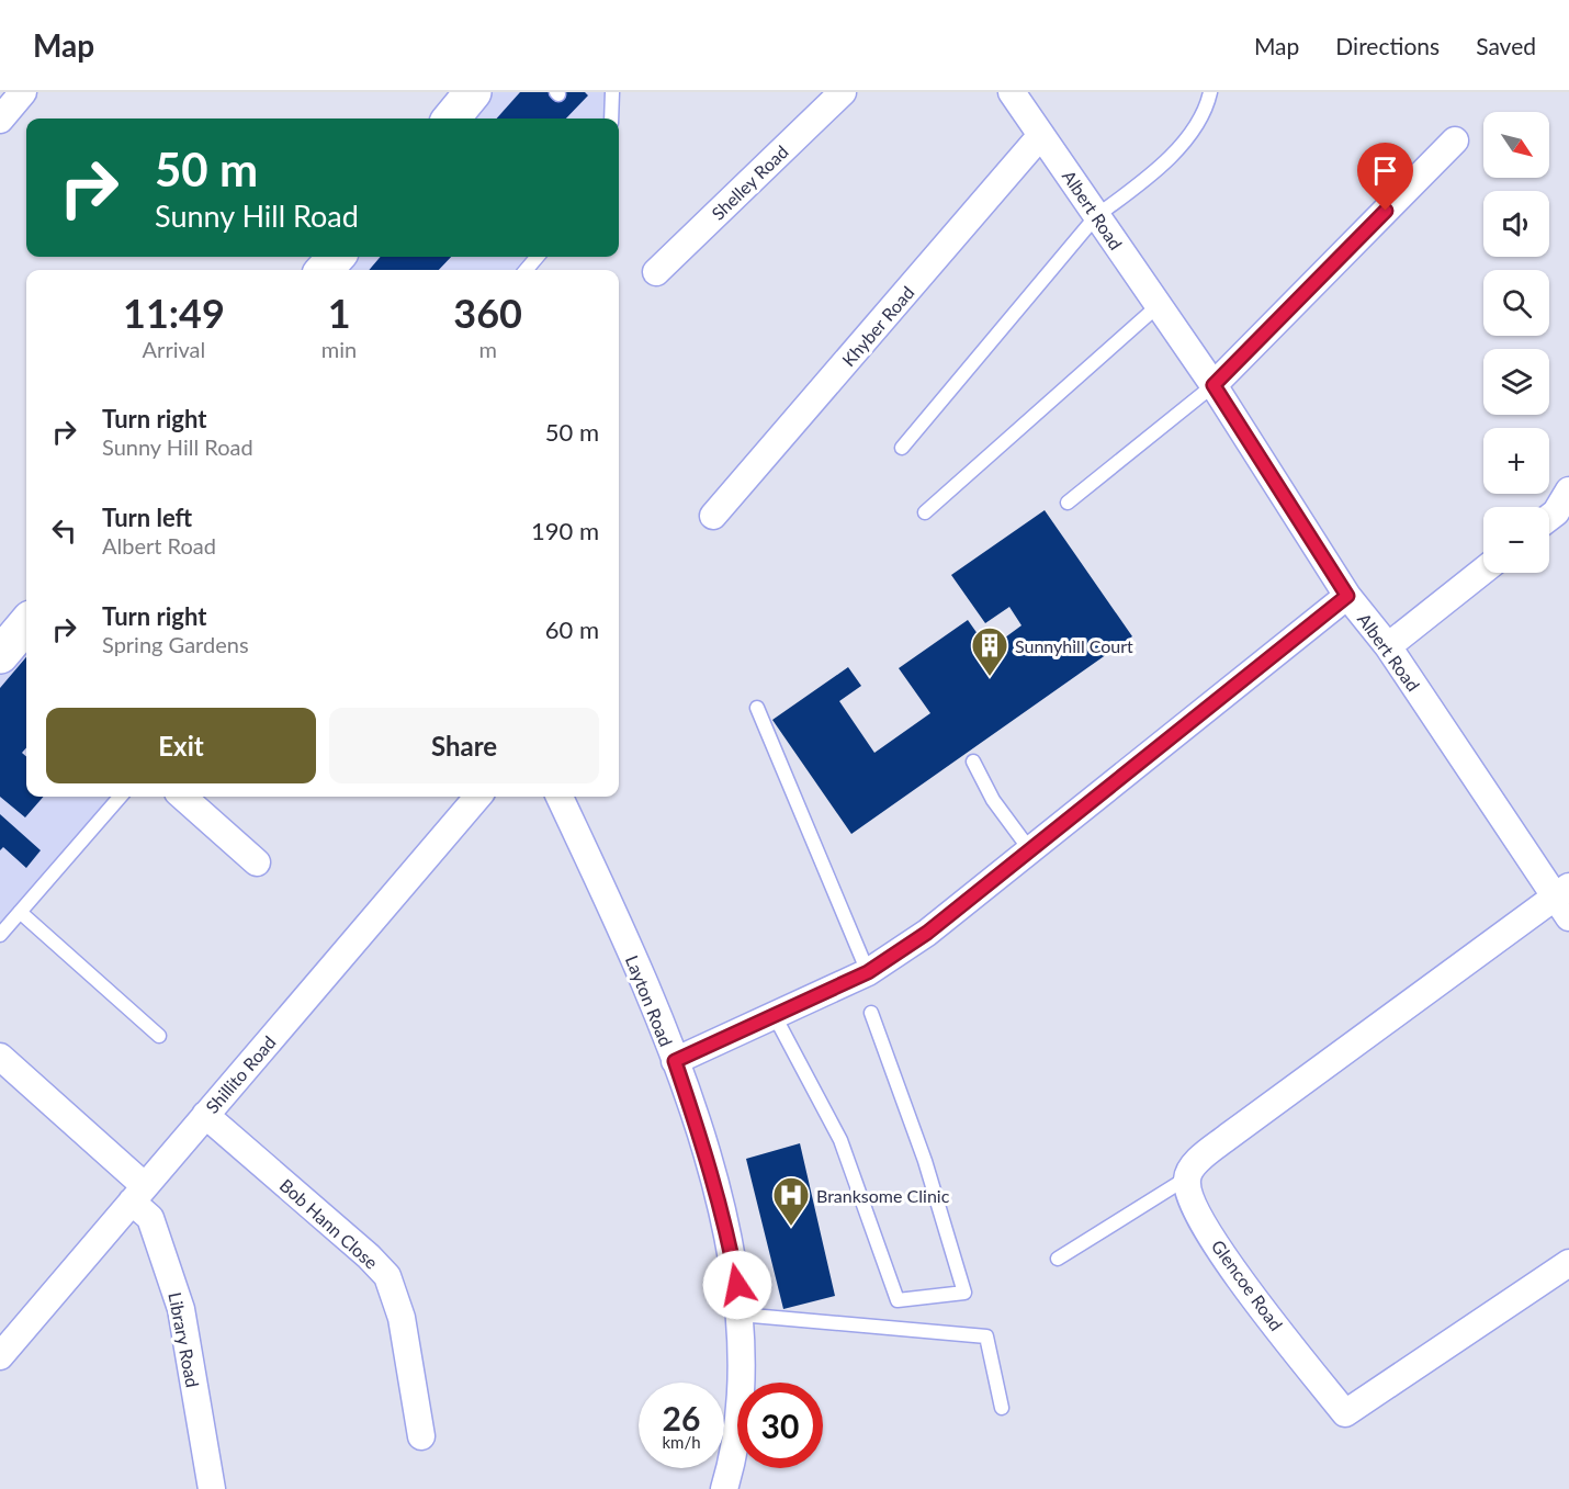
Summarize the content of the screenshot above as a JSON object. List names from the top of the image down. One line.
{"streets":{"street":["Shelley Road","Albert Road","Khyber Road","Layton Road","Shillito Road","Bob Hann Close","Glencoe Road","Library Road"]},"crossings":[["Albert Road","Khyber Road"],["Shillito Road","Bob Hann Close"],["Shillito Road","Library Road"]],"places":{"building":["Sunnyhill Court"],"hospital":["Branksome Clinic"]},"north":"bottom right","page":{"header":"Map","nav":["Map","Directions","Saved"],"map_buttons":["+","−"],"turn":["50 m","Sunny Hill Road"],"eta":["11:49","Arrival","1","min","360","m"],"list":[{"name":"Turn right","note":"Sunny Hill Road","value":"50 m"},{"name":"Turn left","note":"Albert Road","value":"190 m"},{"name":"Turn right","note":"Spring Gardens","value":"60 m"}],"buttons":["Exit","Share"],"speed":"26 km/h","limit":"30"}}
